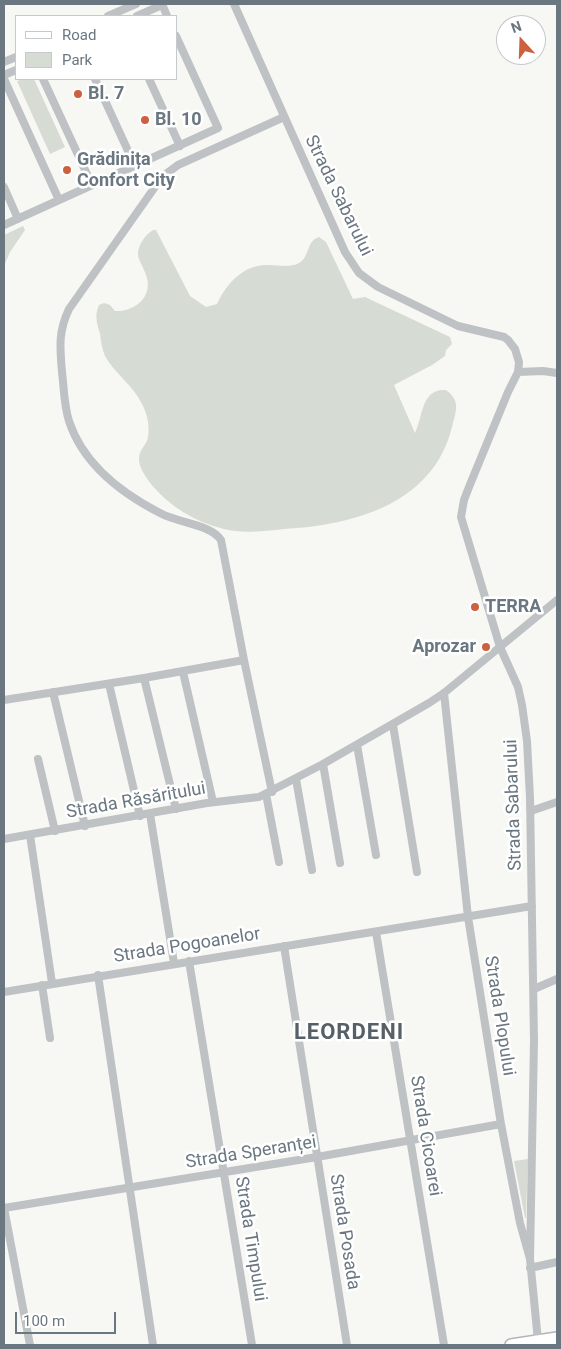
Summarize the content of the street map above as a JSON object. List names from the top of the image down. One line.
{"streets":{"street":["Strada Sabarului","Strada Răsăritului","Strada Pogoanelor","Strada Plopului","Strada Cicoarei","Strada Speranței","Strada Posada","Strada Timpului"]},"crossings":[["Strada Sabarului","Strada Răsăritului"],["Strada Sabarului","Strada Pogoanelor"],["Strada Sabarului","Strada Plopului"],["Strada Răsăritului","Strada Plopului"],["Strada Pogoanelor","Strada Plopului"],["Strada Pogoanelor","Strada Cicoarei"],["Strada Pogoanelor","Strada Speranței"],["Strada Pogoanelor","Strada Posada"],["Strada Pogoanelor","Strada Timpului"],["Strada Plopului","Strada Speranței"],["Strada Cicoarei","Strada Speranței"],["Strada Speranței","Strada Posada"],["Strada Speranței","Strada Timpului"]],"districts":["LEORDENI"],"places":["Bl. 7","Bl. 10","Grădinița Confort City","TERRA","Aprozar"],"legend":["Road","Park"],"scale_bar":"100 m","north":"top"}
